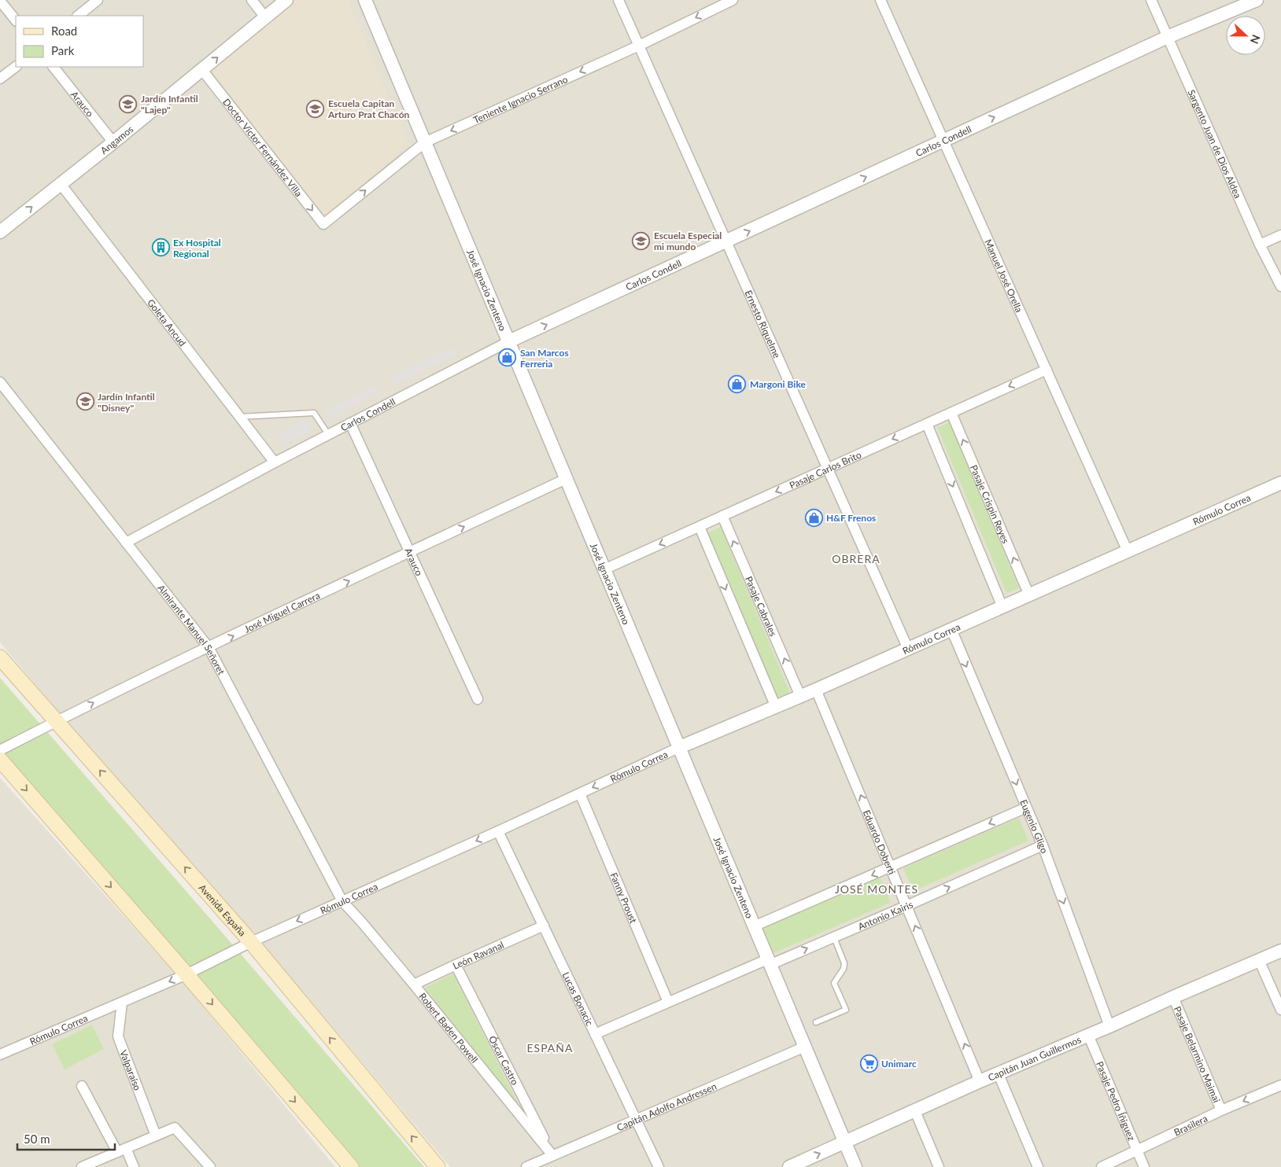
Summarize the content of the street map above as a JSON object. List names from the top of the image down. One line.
{"streets":{"main road":["Avenida España"],"street":["Teniente Ignacio Serrano","Arauco","Angamos","Carlos Condell","Sargento Juan de Dios Aldea","Doctor Víctor Fernández Villa","Manuel José Orella","José Ignacio Zenteno","Goleta Ancud","Ernesto Riquelme","Pasaje Carlos Brito","Pasaje Crispín Reyes","Rómulo Correa","Pasaje Cabrales","José Miguel Carrera","Almirante Manuel Señoret","Eugenio Gligo","Eduardo Doberti","Fanny Proust","Antonio Kairis","León Ravanal","Lucas Bonacic","Robert Baden Powell","Pasaje Belarmino Maimai","Capitán Juan Guillermos","Óscar Castro","Valparaíso","Pasaje Pedro Íñiguez","Capitán Adolfo Andressen","Brasilera"]},"crossings":[["Teniente Ignacio Serrano","Doctor Víctor Fernández Villa"],["Teniente Ignacio Serrano","José Ignacio Zenteno"],["Teniente Ignacio Serrano","Ernesto Riquelme"],["Arauco","Angamos"],["Arauco","Carlos Condell"],["Arauco","José Miguel Carrera"],["Angamos","Doctor Víctor Fernández Villa"],["Angamos","Goleta Ancud"],["Carlos Condell","Sargento Juan de Dios Aldea"],["Carlos Condell","Manuel José Orella"],["Carlos Condell","José Ignacio Zenteno"],["Carlos Condell","Goleta Ancud"],["Carlos Condell","Ernesto Riquelme"],["Carlos Condell","Almirante Manuel Señoret"],["Manuel José Orella","Pasaje Carlos Brito"],["Manuel José Orella","Rómulo Correa"],["José Ignacio Zenteno","Pasaje Carlos Brito"],["José Ignacio Zenteno","Rómulo Correa"],["José Ignacio Zenteno","José Miguel Carrera"],["José Ignacio Zenteno","Antonio Kairis"],["José Ignacio Zenteno","Capitán Juan Guillermos"],["José Ignacio Zenteno","Capitán Adolfo Andressen"],["Ernesto Riquelme","Pasaje Carlos Brito"],["Ernesto Riquelme","Rómulo Correa"],["Pasaje Carlos Brito","Pasaje Crispín Reyes"],["Pasaje Carlos Brito","Pasaje Cabrales"],["Pasaje Crispín Reyes","Rómulo Correa"],["Rómulo Correa","Pasaje Cabrales"],["Rómulo Correa","Almirante Manuel Señoret"],["Rómulo Correa","Eugenio Gligo"],["Rómulo Correa","Eduardo Doberti"],["Rómulo Correa","Fanny Proust"],["Rómulo Correa","Avenida España"],["Rómulo Correa","Lucas Bonacic"],["Rómulo Correa","Robert Baden Powell"],["Rómulo Correa","Valparaíso"],["José Miguel Carrera","Almirante Manuel Señoret"],["José Miguel Carrera","Avenida España"],["Almirante Manuel Señoret","Robert Baden Powell"],["Eugenio Gligo","Antonio Kairis"],["Eugenio Gligo","Capitán Juan Guillermos"],["Eduardo Doberti","Antonio Kairis"],["Eduardo Doberti","Capitán Juan Guillermos"],["Fanny Proust","Antonio Kairis"],["Antonio Kairis","Lucas Bonacic"],["León Ravanal","Lucas Bonacic"],["León Ravanal","Robert Baden Powell"],["León Ravanal","Óscar Castro"],["Lucas Bonacic","Capitán Adolfo Andressen"],["Robert Baden Powell","Óscar Castro"],["Robert Baden Powell","Capitán Adolfo Andressen"],["Pasaje Belarmino Maimai","Capitán Juan Guillermos"],["Pasaje Belarmino Maimai","Brasilera"],["Capitán Juan Guillermos","Pasaje Pedro Íñiguez"],["Óscar Castro","Capitán Adolfo Andressen"],["Pasaje Pedro Íñiguez","Brasilera"]],"one_way":["Angamos","Carlos Condell","Doctor Víctor Fernández Villa","Pasaje Carlos Brito","José Miguel Carrera","Eugenio Gligo","Eduardo Doberti"],"districts":["OBRERA","JOSÉ MONTES","ESPAÑA"],"places":{"school or university":["Jardín Infantil \"Lajep\"","Escuela Capitan Arturo Prat Chacón","Escuela Especial mi mundo","Jardín Infantil \"Disney\""],"building":["Ex Hospital Regional"],"shop":["San Marcos Ferreria","Margoni Bike","H&F Frenos"],"supermarket":["Unimarc"]},"legend":["Road","Park"],"scale_bar":"50 m","north":"right"}
